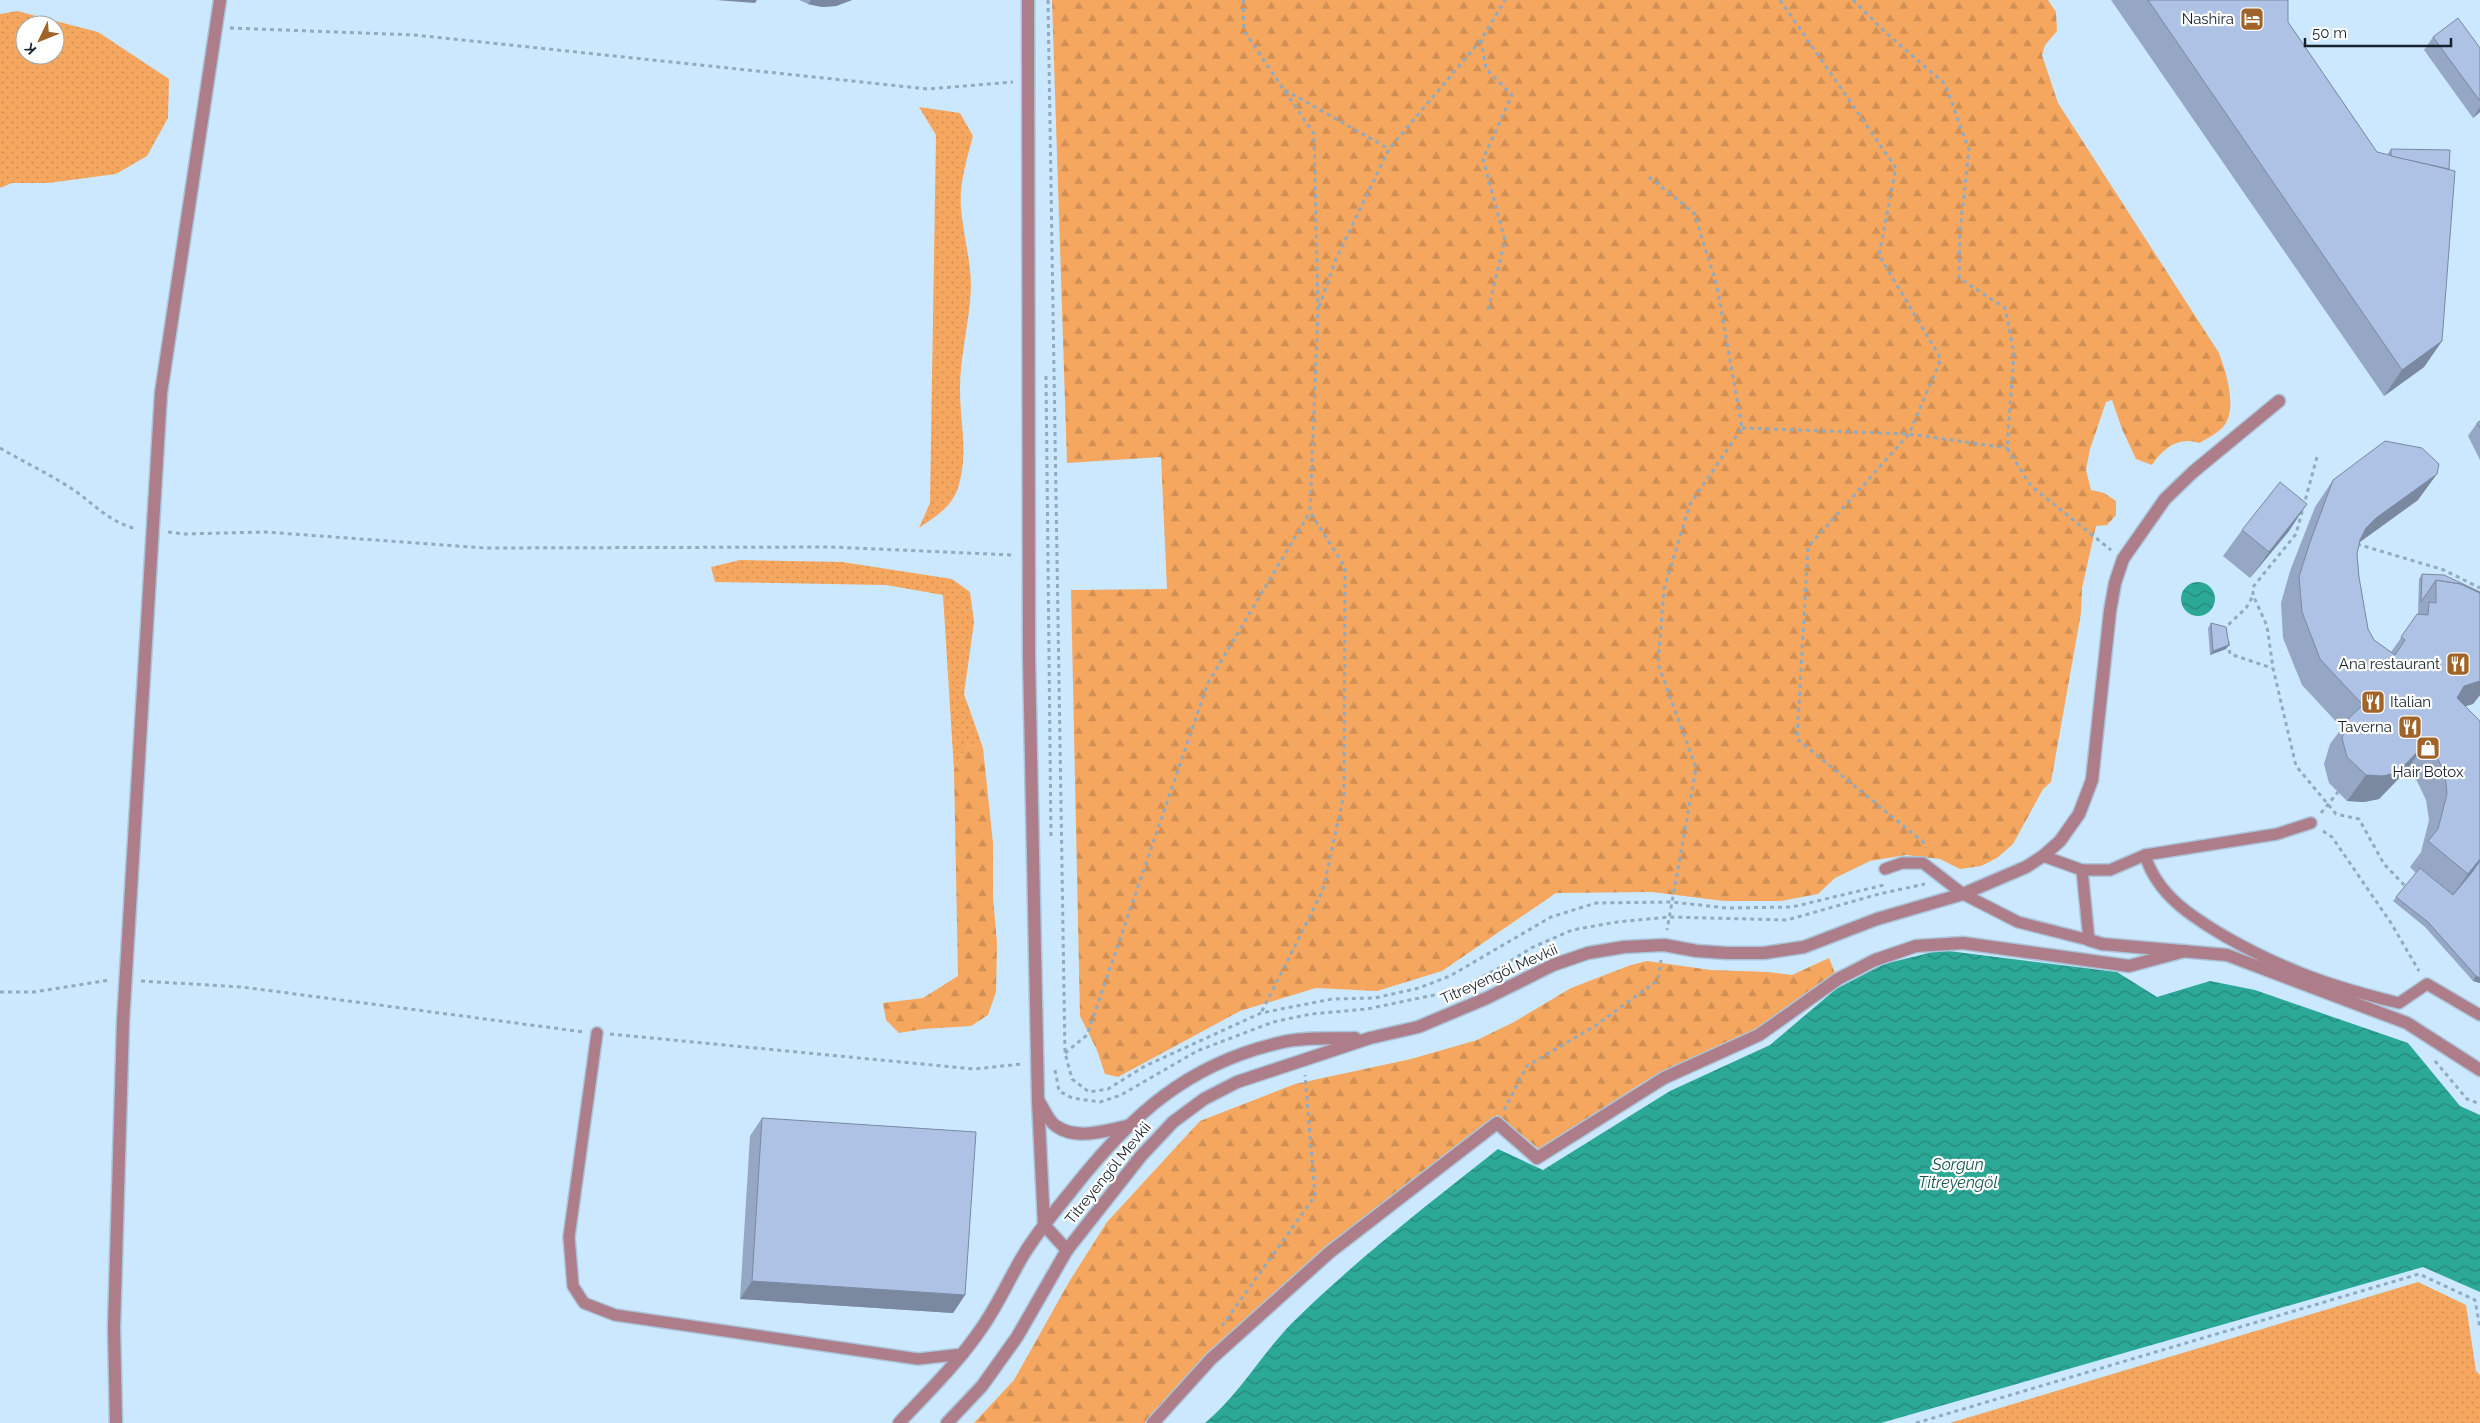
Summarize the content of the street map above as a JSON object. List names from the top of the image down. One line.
{"streets":{"street":["Titreyengöl Mevkii"]},"water":["Sorgun Titreyengöl"],"places":{"hotel":["Nashira"],"restaurant":["Ana restaurant","Italian","Taverna"],"shop":["Hair Botox"]},"scale_bar":"50 m","north":"bottom left"}
